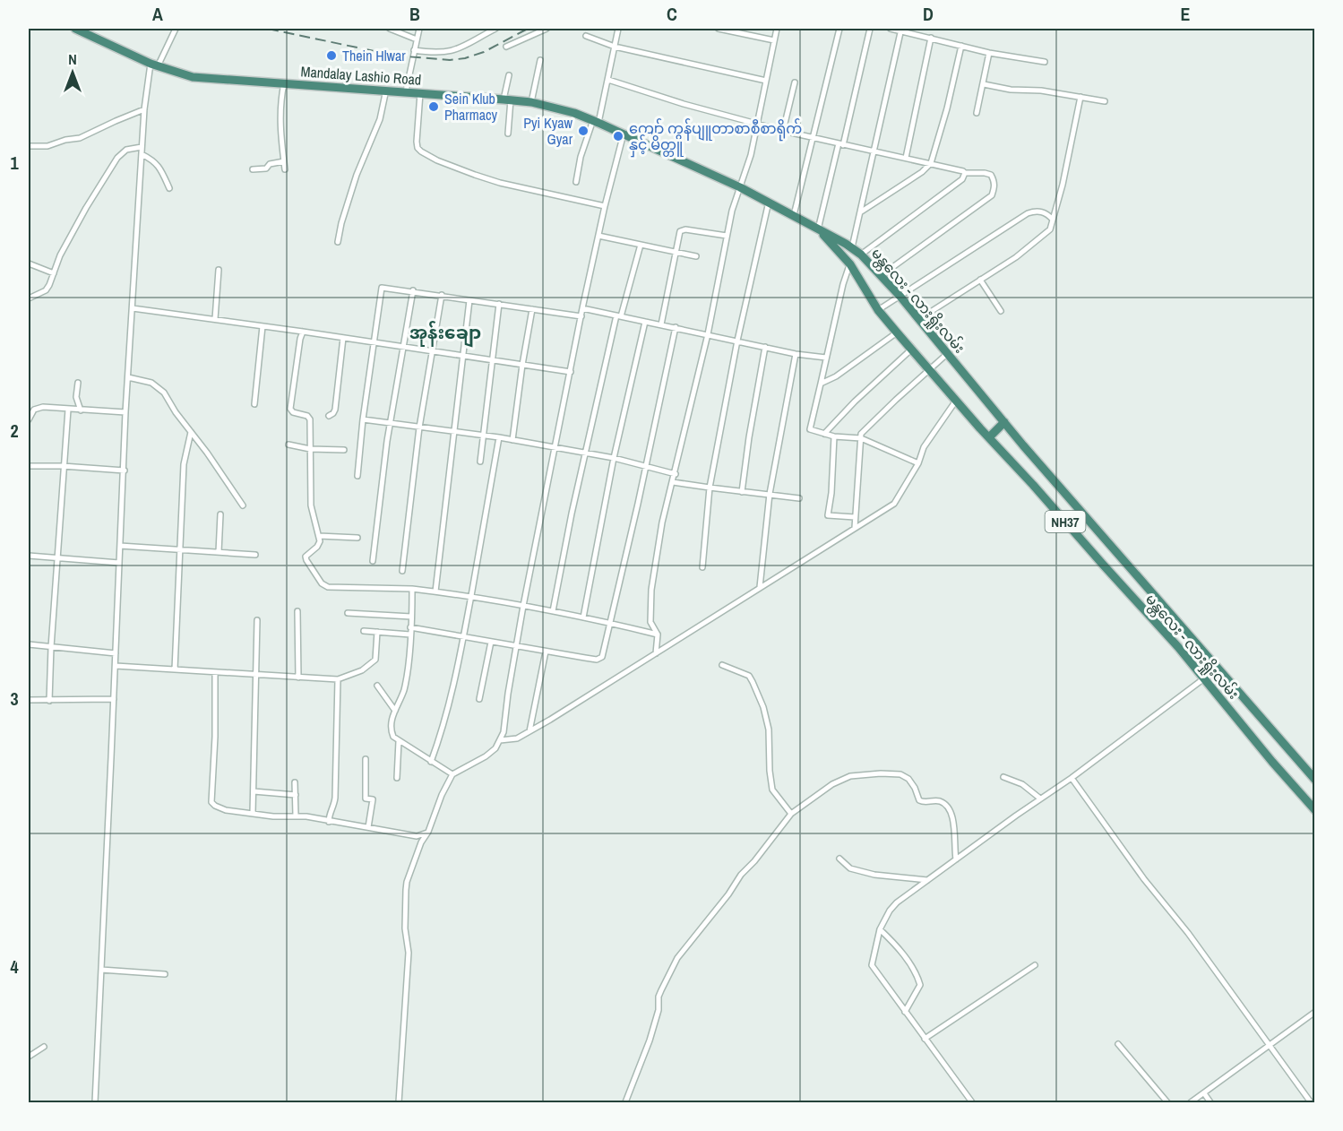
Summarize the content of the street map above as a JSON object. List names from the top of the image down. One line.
{"streets":{"highway":["Mandalay Lashio Road","မန္တလေး - လားရှိုးလမ်း","NH37"]},"crossings":[["Mandalay Lashio Road","မန္တလေး - လားရှိုးလမ်း"]],"districts":["အုန်းချော"],"places":["Thein Hlwar","Sein Klub Pharmacy","Pyi Kyaw Gyar","ကျော် ကွန်ပျူတာစာစီစာရိုက် နှင့် မိတ္တူ"],"north":"top","grid":{"columns":["A","B","C","D","E"],"rows":["1","2","3","4"]}}
